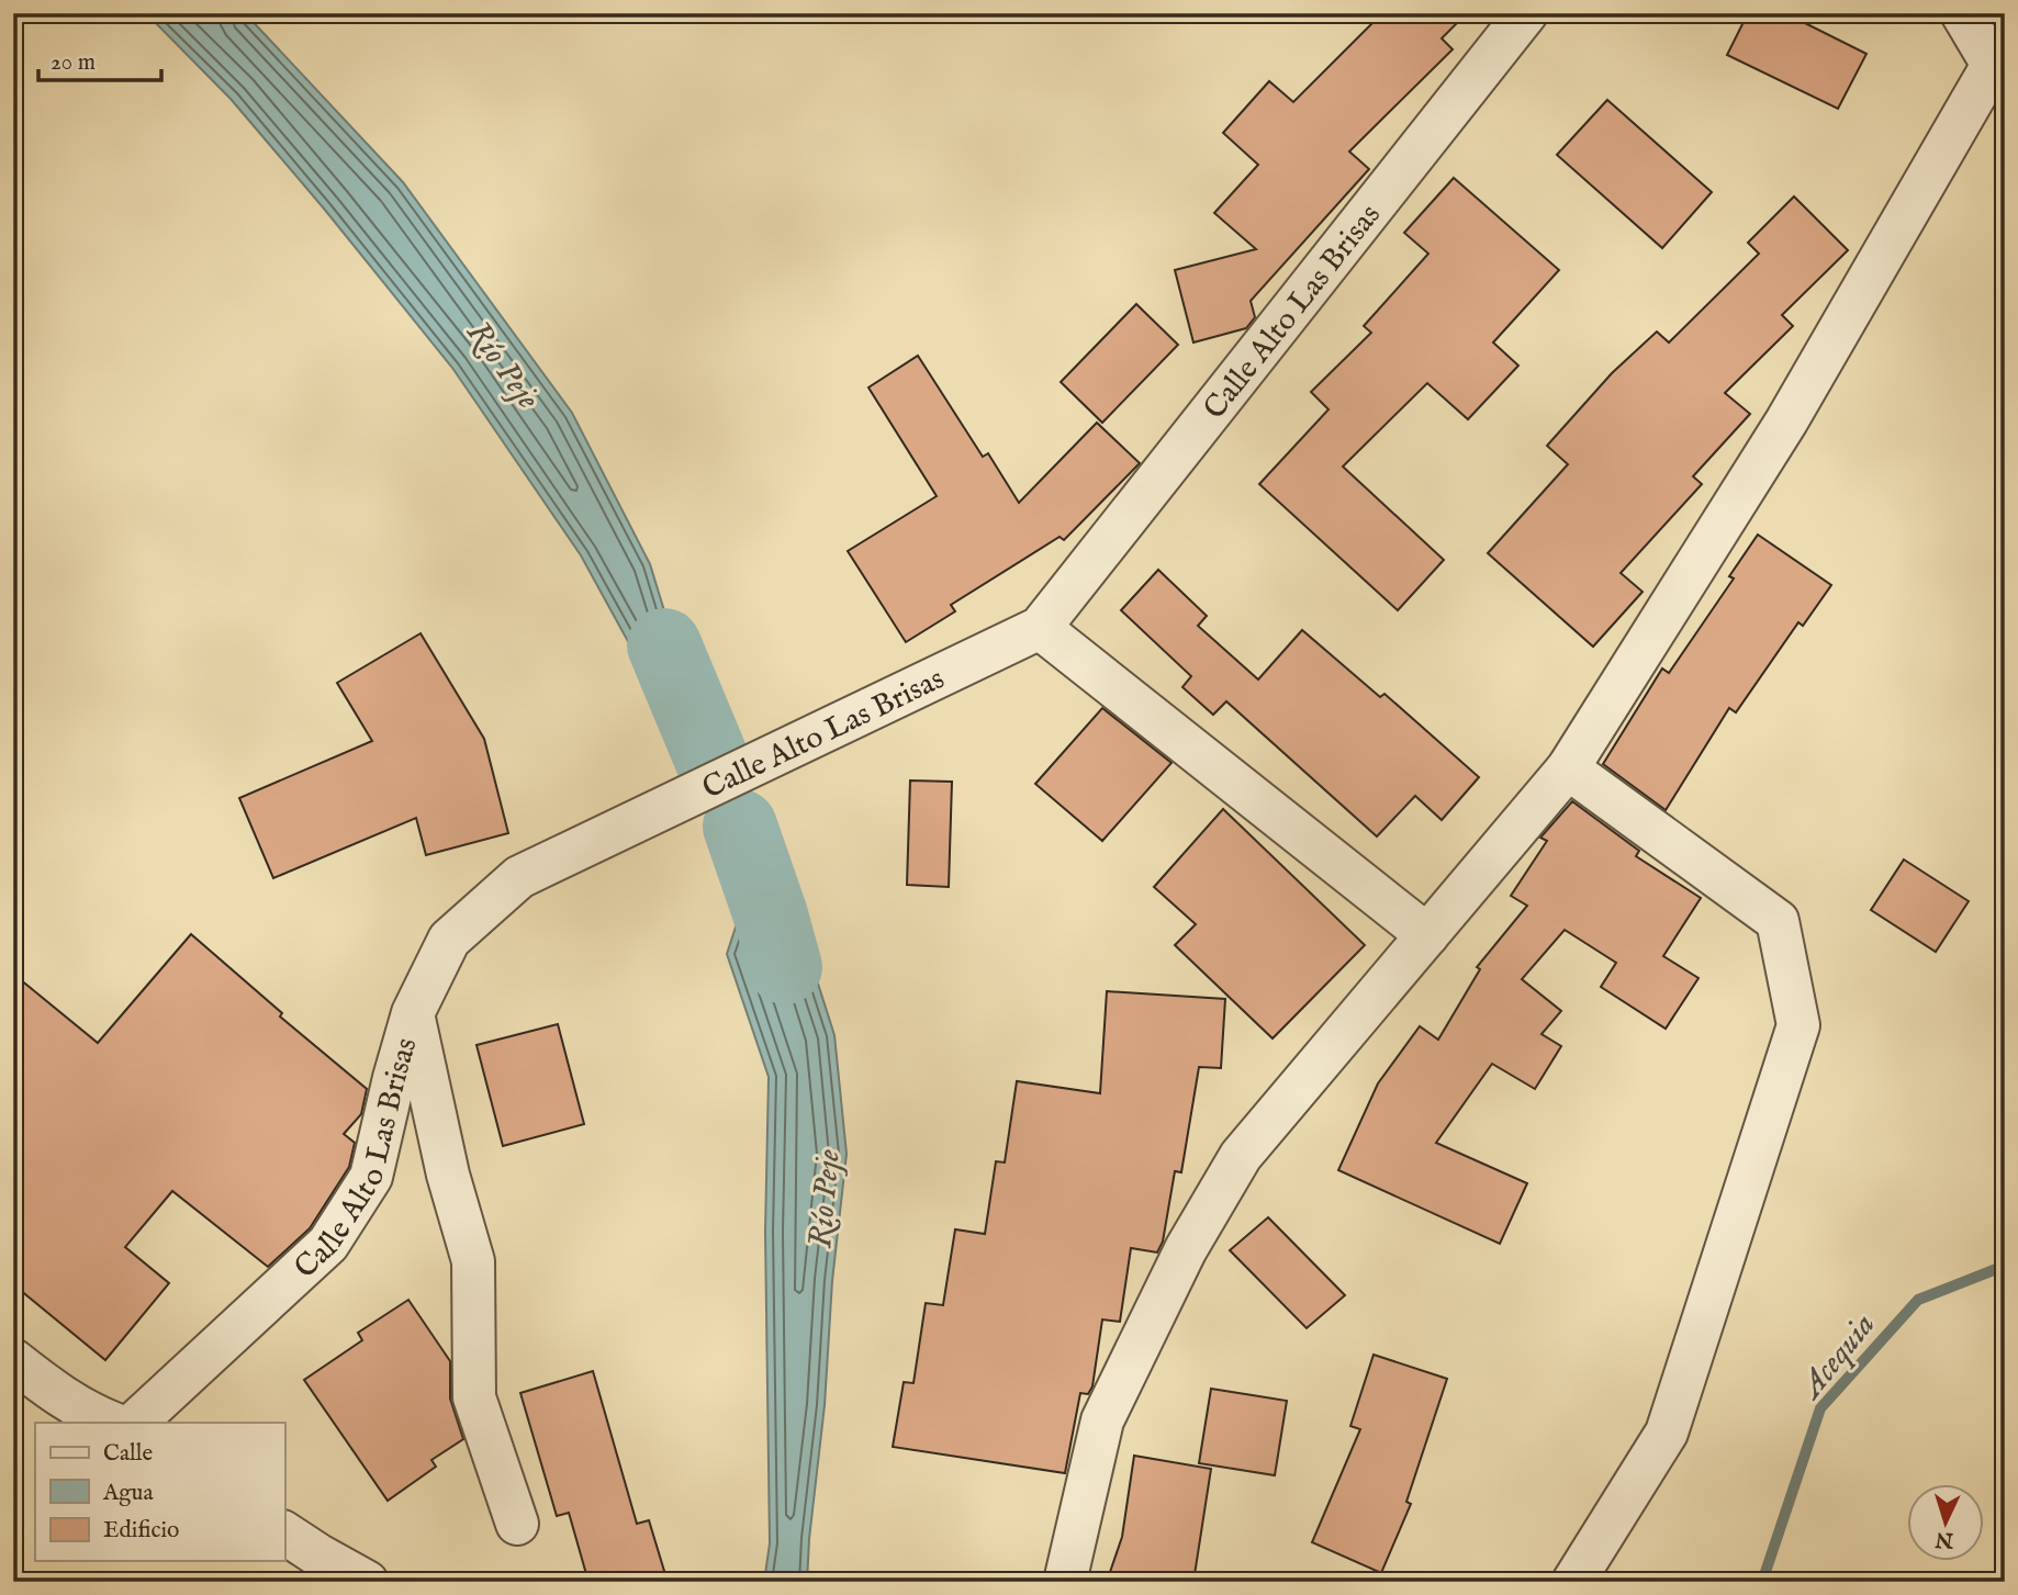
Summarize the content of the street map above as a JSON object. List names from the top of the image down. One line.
{"streets":{"street":["Calle Alto Las Brisas"]},"water":["Río Peje","Acequia"],"legend":["Calle","Agua","Edificio"],"scale_bar":"20 m","north":"bottom"}
